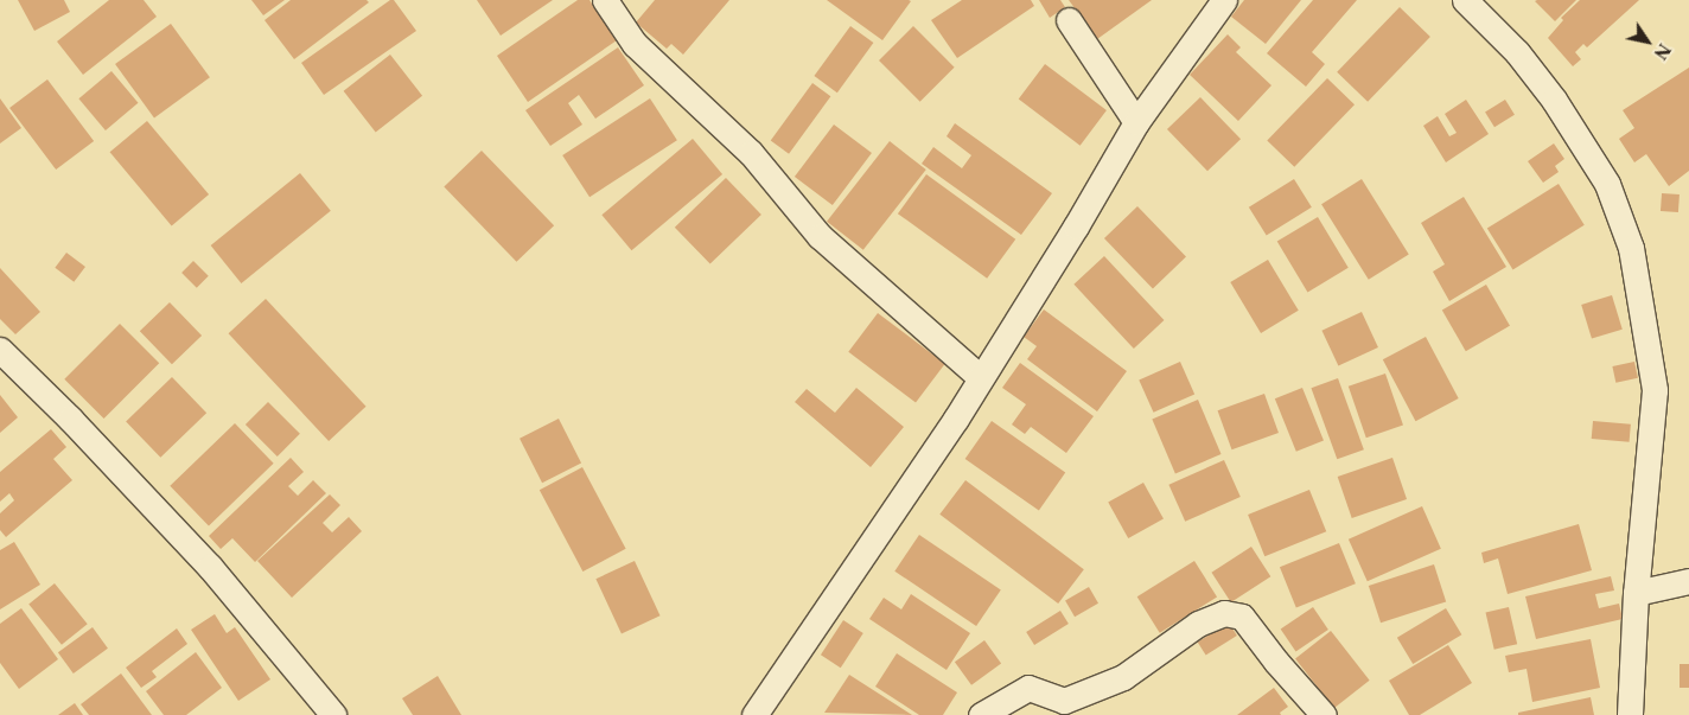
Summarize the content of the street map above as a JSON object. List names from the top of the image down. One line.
{"north":"bottom right"}
